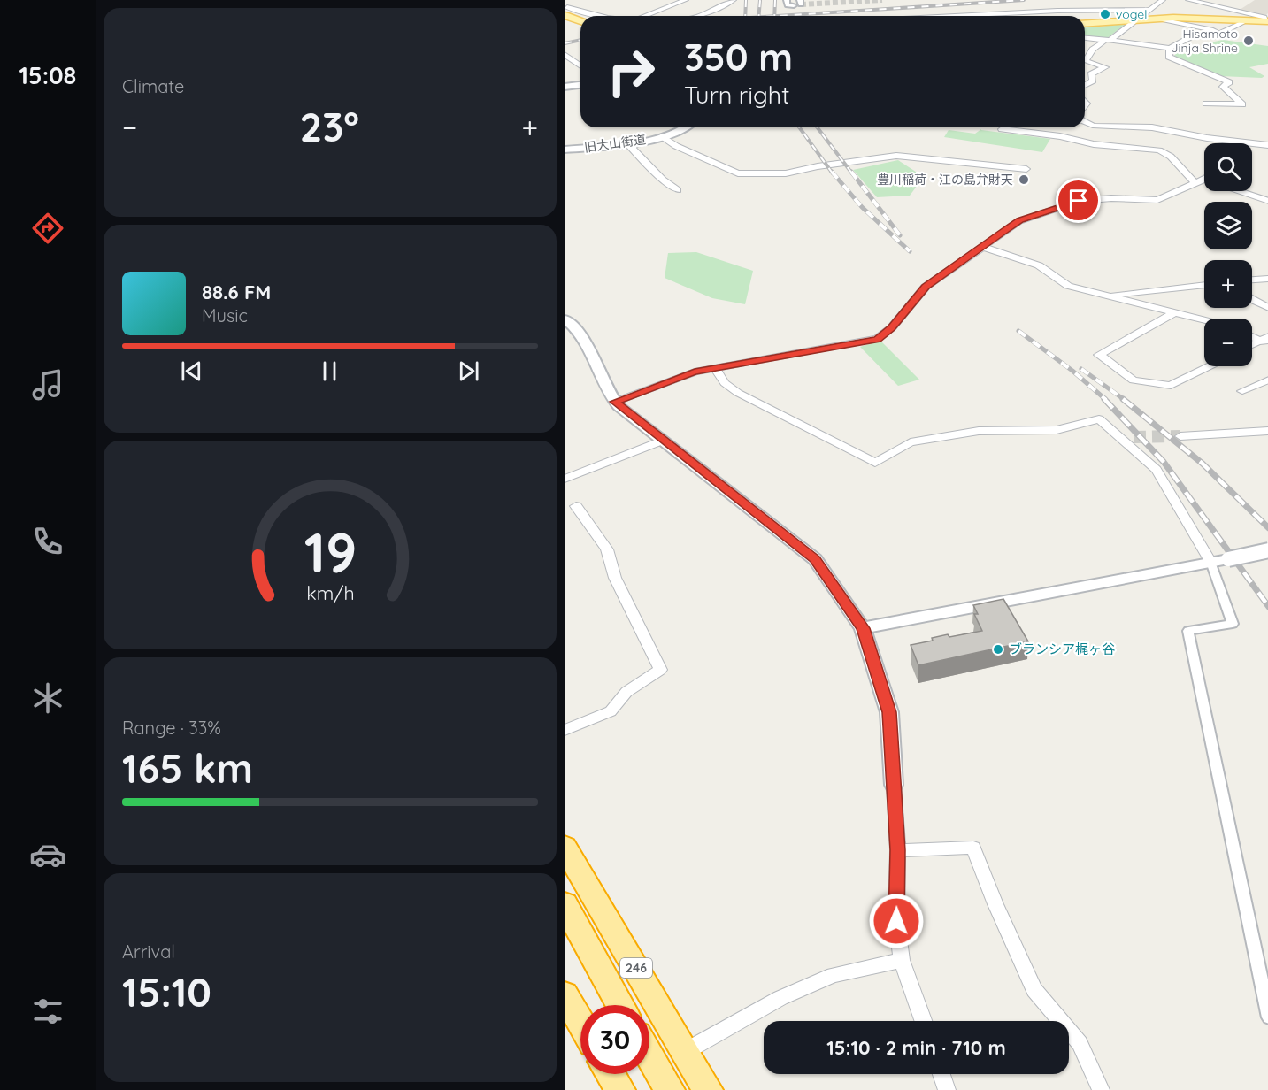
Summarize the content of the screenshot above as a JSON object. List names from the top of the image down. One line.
{"streets":{"highway":["246"],"street":["旧大山街道"]},"places":["vogel","Hisamoto Jinja Shrine","豊川稲荷・江の島弁財天","ブランシア梶ヶ谷"],"page":{"tabs":"15:08","tile":["Climate",["Range · 33%","165 km"],["Arrival","15:10"]],"turn":["350 m","Turn right"],"heat":["−","23°","+"],"map_buttons":["+","−"],"song":["88.6 FM","Music"],"limit":"30","trip":"15:10 · 2 min · 710 m","gauge":["19","km/h"]}}
